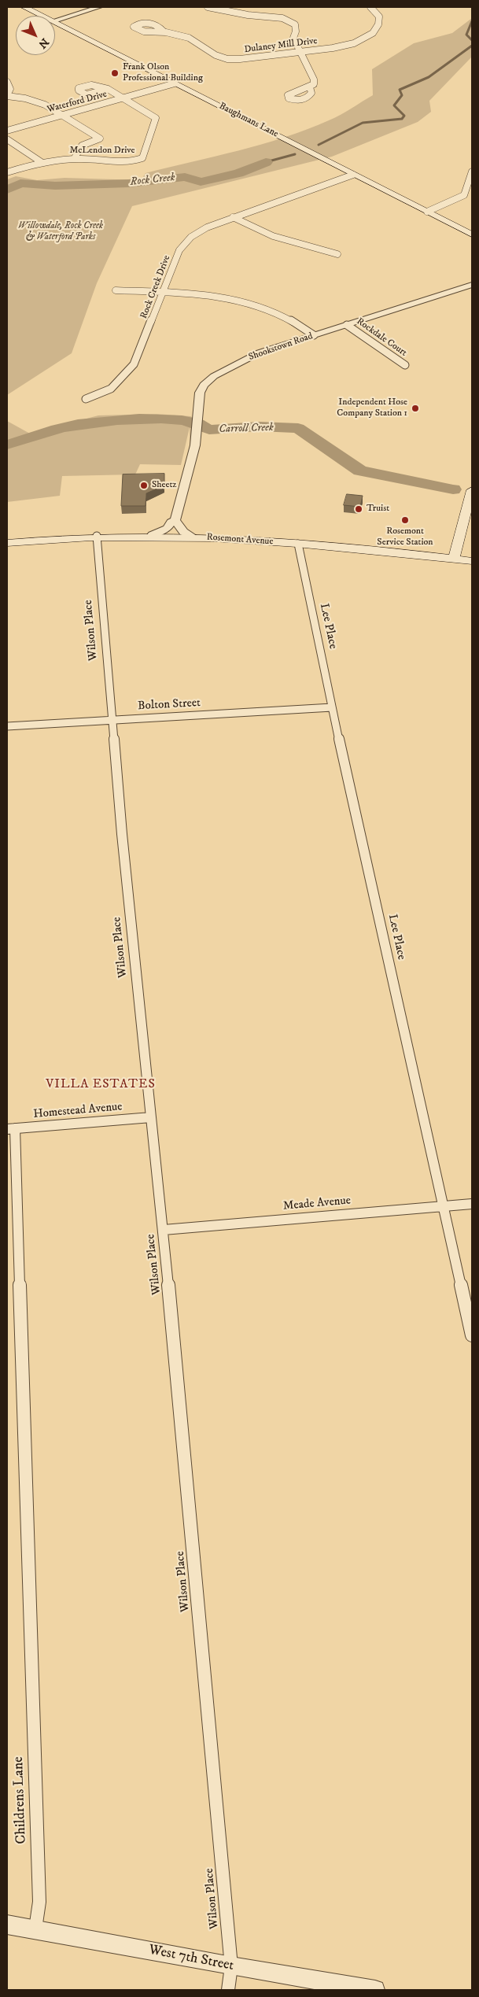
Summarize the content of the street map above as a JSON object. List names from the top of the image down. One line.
{"streets":{"main road":["Baughmans Lane","Rosemont Avenue"],"street":["Dulaney Mill Drive","Waterford Drive","McLendon Drive","Rock Creek Drive","Rockdale Court","Shookstown Road","Lee Place","Wilson Place","Bolton Street","Homestead Avenue","Meade Avenue","Childrens Lane","West 7th Street"]},"crossings":[["Waterford Drive","Baughmans Lane"],["Waterford Drive","McLendon Drive"],["Baughmans Lane","Rock Creek Drive"],["Rockdale Court","Shookstown Road"],["Rosemont Avenue","Lee Place"],["Rosemont Avenue","Wilson Place"],["Lee Place","Bolton Street"],["Lee Place","Meade Avenue"],["Wilson Place","Bolton Street"],["Wilson Place","Homestead Avenue"],["Wilson Place","Meade Avenue"],["Wilson Place","West 7th Street"],["Homestead Avenue","Childrens Lane"],["Childrens Lane","West 7th Street"]],"districts":["VILLA ESTATES"],"water":["Rock Creek","Carroll Creek"],"parks":["Willowdale, Rock Creek & Waterford Parks"],"places":["Frank Olson Professional Building","Independent Hose Company Station 1","Sheetz","Truist","Rosemont Service Station"],"north":"bottom right"}
